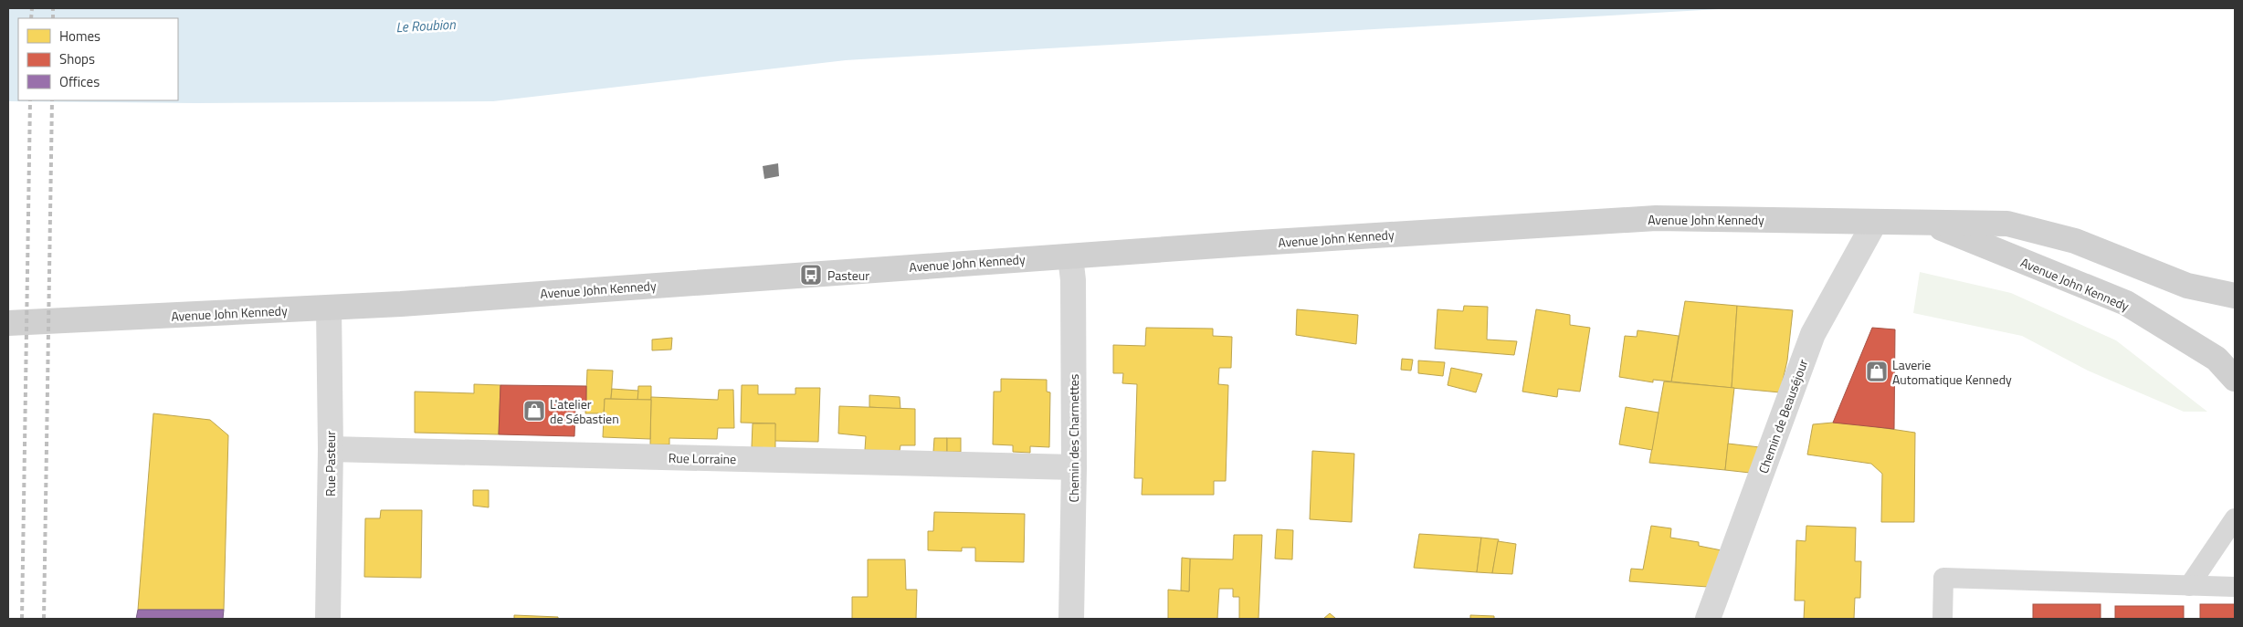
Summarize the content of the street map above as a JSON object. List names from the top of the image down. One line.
{"streets":{"main road":["Avenue John Kennedy"],"street":["Chemin de Beauséjour","Chemin des Charmettes","Rue Lorraine","Rue Pasteur"]},"crossings":[["Avenue John Kennedy","Chemin de Beauséjour"],["Avenue John Kennedy","Chemin des Charmettes"],["Avenue John Kennedy","Rue Pasteur"],["Chemin des Charmettes","Rue Lorraine"],["Rue Lorraine","Rue Pasteur"]],"water":["Le Roubion"],"places":{"bus stop":["Pasteur"],"shop":["Laverie Automatique Kennedy","L'atelier de Sébastien"]},"legend":["Homes","Shops","Offices"]}
